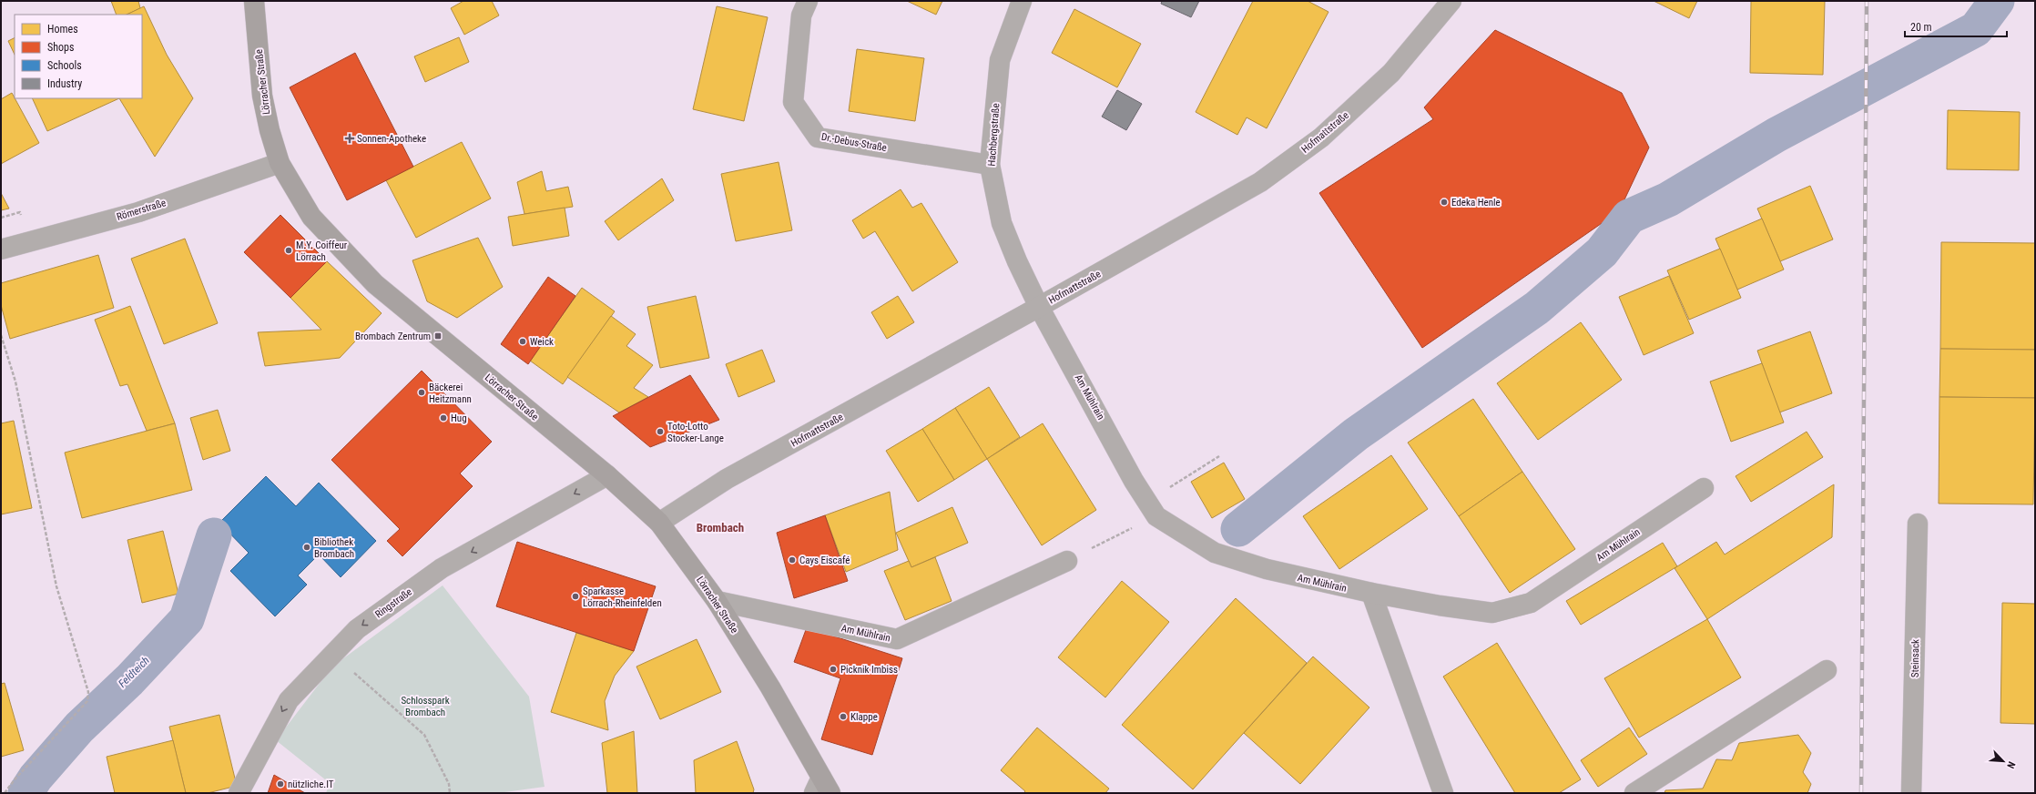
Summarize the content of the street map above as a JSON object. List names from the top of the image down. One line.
{"streets":{"main road":["Lörracher Straße"],"street":["Hofmattstraße","Hachbergstraße","Dr.-Debus-Straße","Römerstraße","Am Mühlrain","Ringstraße","Steinsack"]},"crossings":[["Lörracher Straße","Hofmattstraße"],["Lörracher Straße","Römerstraße"],["Lörracher Straße","Am Mühlrain"],["Lörracher Straße","Ringstraße"],["Hofmattstraße","Hachbergstraße"],["Hofmattstraße","Am Mühlrain"],["Hachbergstraße","Dr.-Debus-Straße"],["Hachbergstraße","Am Mühlrain"]],"one_way":["Ringstraße"],"districts":["Brombach"],"water":["Feldteich"],"parks":["Schlosspark Brombach"],"places":{"health":["Sonnen-Apotheke"],"other":["Edeka Henle","M.Y. Coiffeur Lörrach","Weick","Bäckerei Heitzmann","Hug","Toto-Lotto Stocker-Lange","Bibliothek Brombach","Cays Eiscafé","Sparkasse Lörrach-Rheinfelden","Picknik Imbiss","Klappe","nützliche.IT"],"transit":["Brombach Zentrum"]},"legend":["Homes","Shops","Schools","Industry"],"scale_bar":"20 m","north":"bottom right"}
